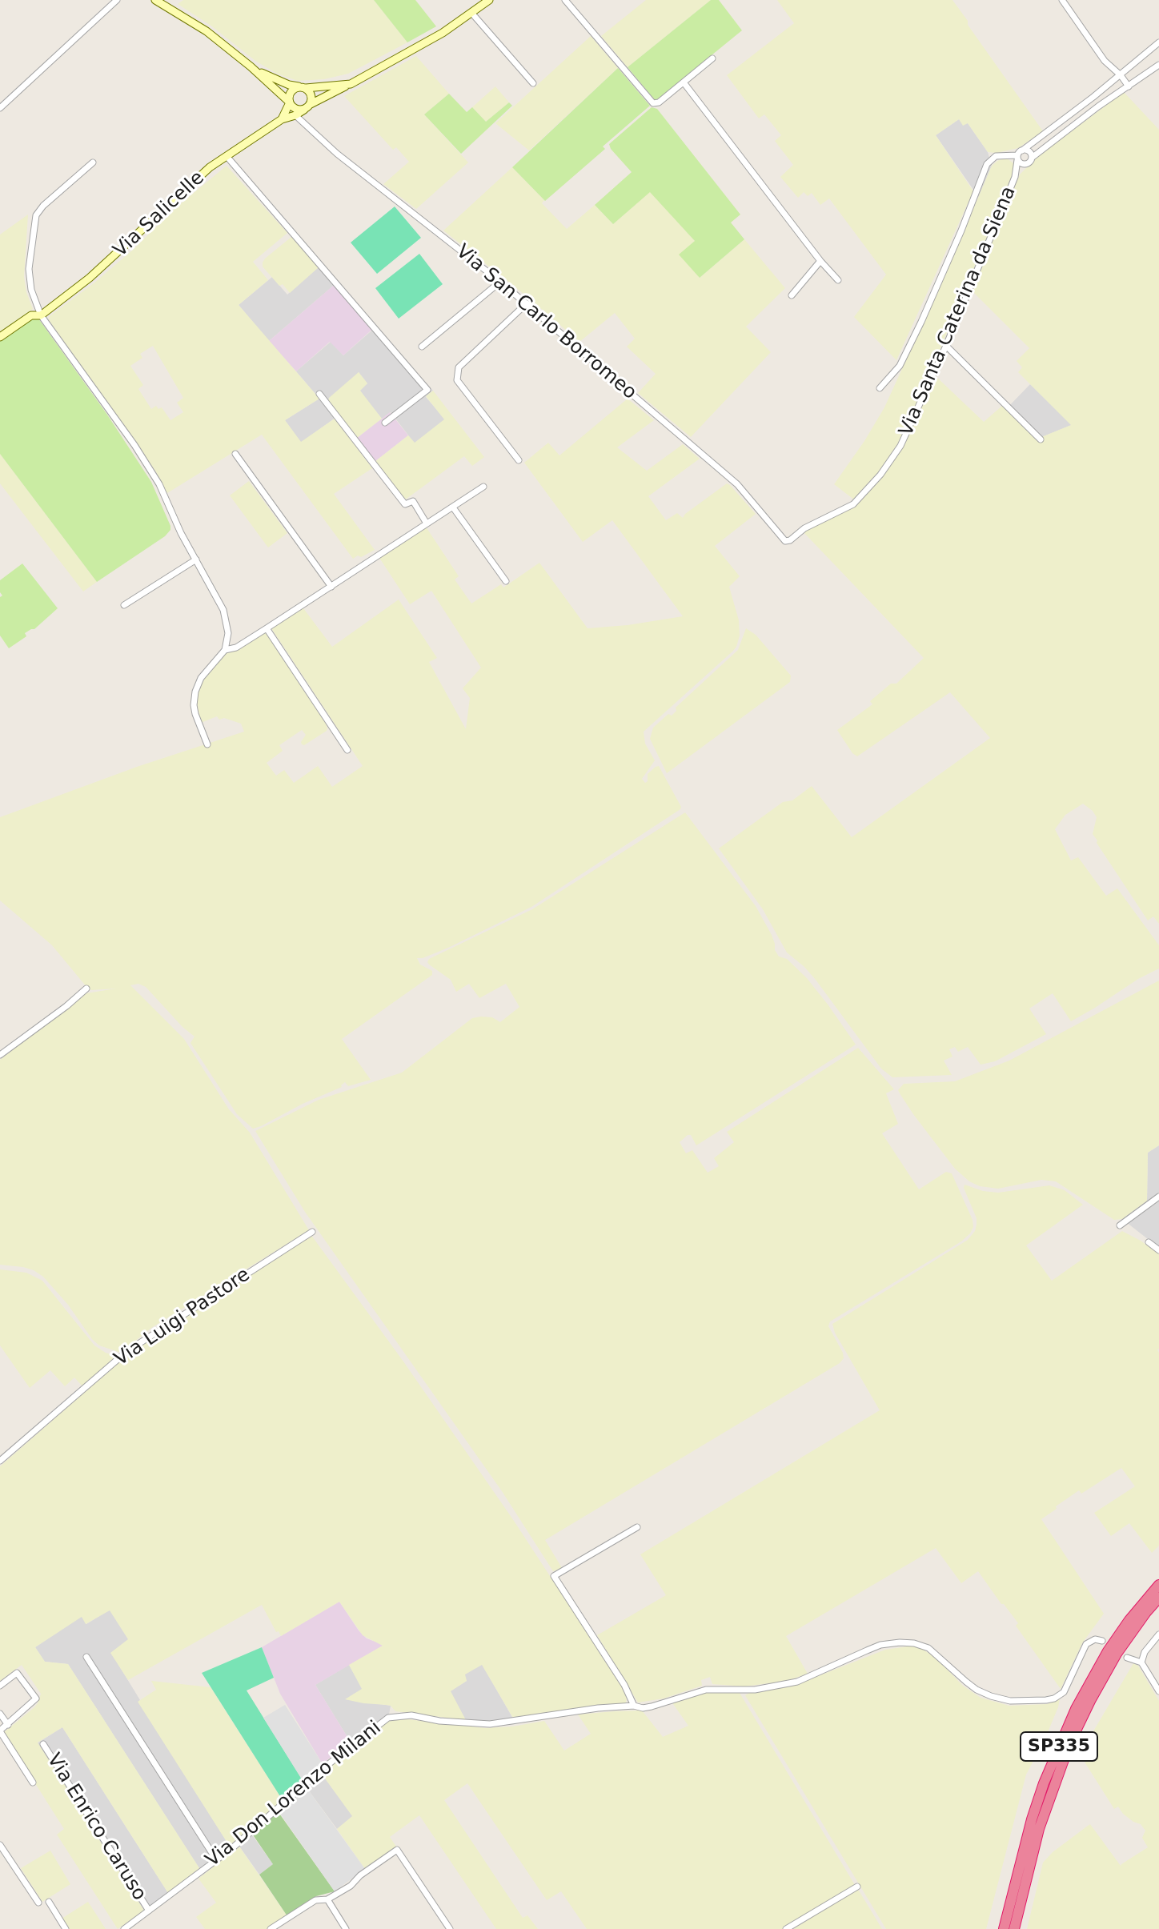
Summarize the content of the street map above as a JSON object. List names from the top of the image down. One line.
{"streets":{"highway":["SP335"],"street":["Via Salicelle","Via Santa Caterina da Siena","Via San Carlo Borromeo","Via Luigi Pastore","Via Don Lorenzo Milani","Via Enrico Caruso"]},"crossings":[["Via Santa Caterina da Siena","Via San Carlo Borromeo"],["Via Don Lorenzo Milani","Via Enrico Caruso"]]}
